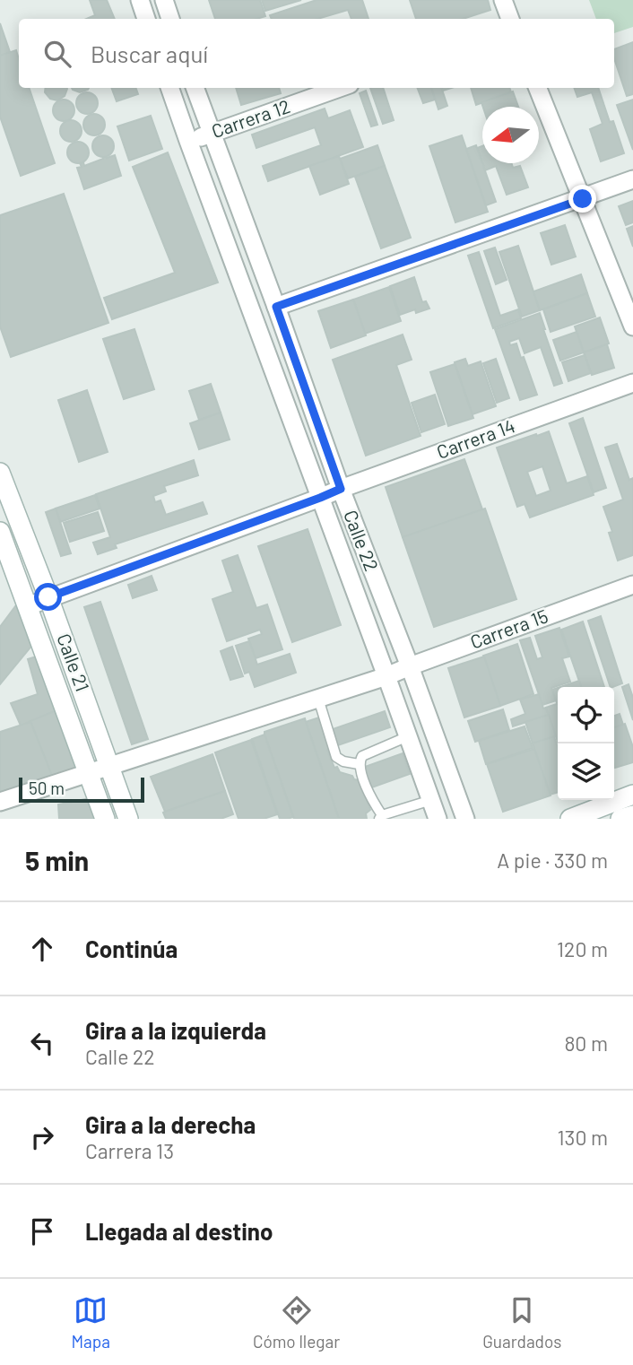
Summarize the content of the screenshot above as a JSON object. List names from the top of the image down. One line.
{"streets":{"main road":["Calle 21"],"street":["Carrera 12","Carrera 14","Calle 22","Carrera 15"]},"crossings":[["Carrera 12","Calle 22"],["Carrera 14","Calle 22"],["Carrera 14","Calle 21"],["Calle 22","Carrera 15"],["Carrera 15","Calle 21"]],"scale_bar":"50 m","north":"left","page":{"search":"Buscar aquí","scale":"50 m","heading":["5 min","A pie · 330 m"],"list":[["Continúa","120 m"],["Gira a la izquierda","Calle 22","80 m"],["Gira a la derecha","Carrera 13","130 m"],"Llegada al destino"],"nav":["Mapa","Cómo llegar","Guardados"]}}
